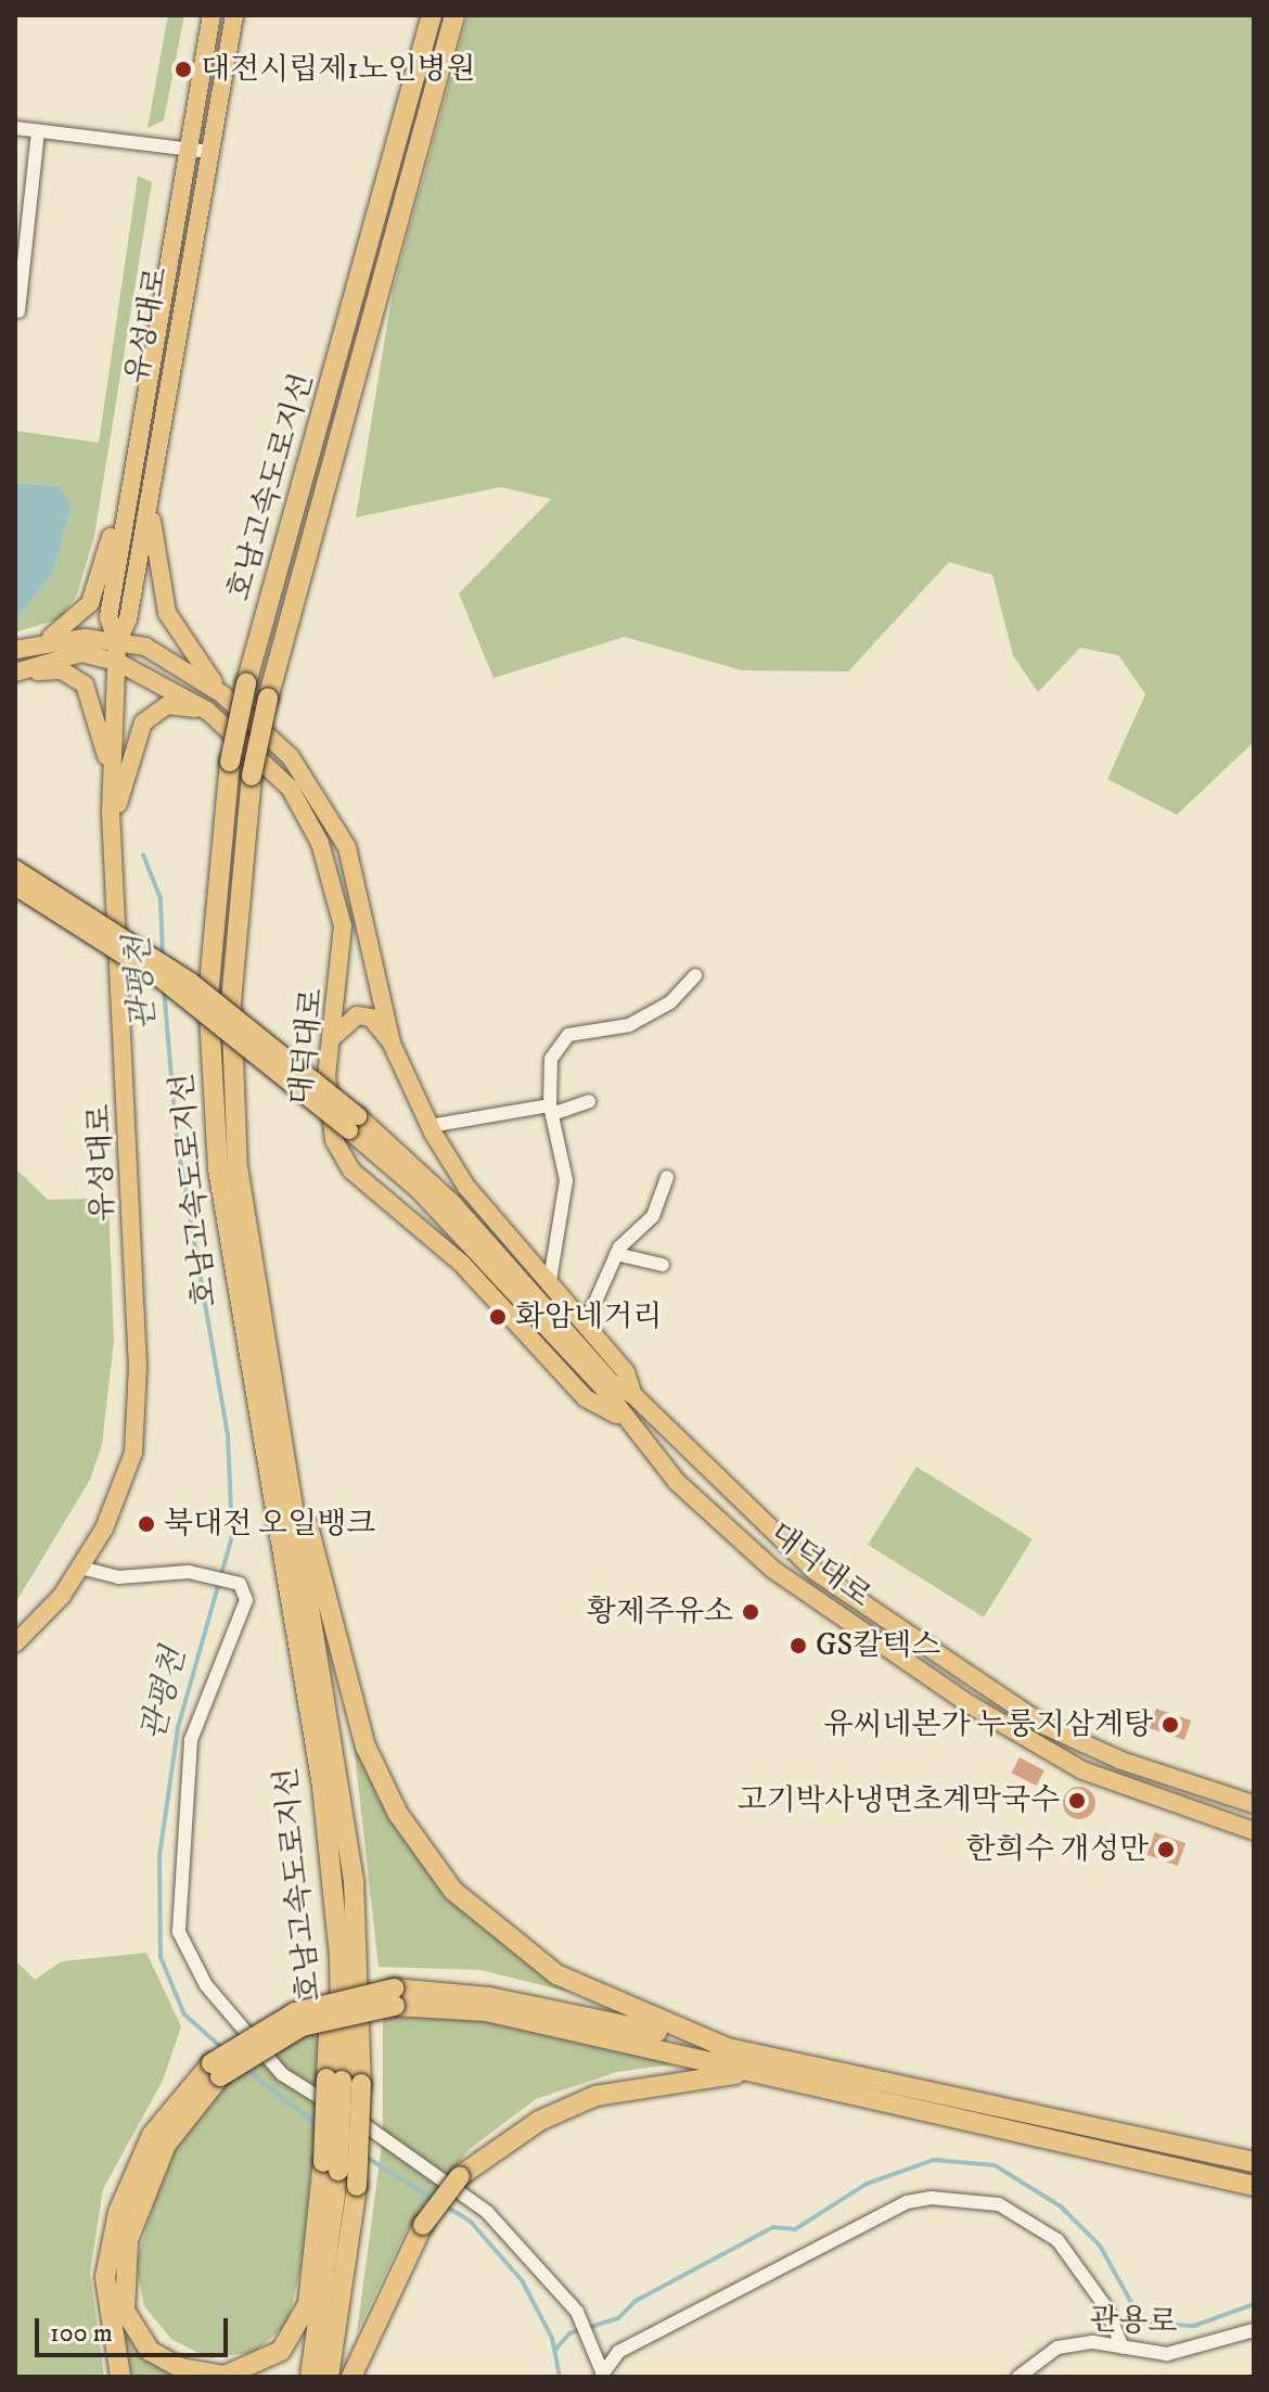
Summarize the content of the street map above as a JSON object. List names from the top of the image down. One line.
{"streets":{"highway":["호남고속도로지선"],"main road":["유성대로","대덕대로"],"street":["관용로"]},"crossings":[["유성대로","대덕대로"]],"water":["관평천"],"places":["대전시립제1노인병원","화암네거리","북대전 오일뱅크","황제주유소","GS칼텍스","유씨네본가 누룽지삼계탕","고기박사냉면초계막국수","한희수 개성만"],"scale_bar":"100 m"}
